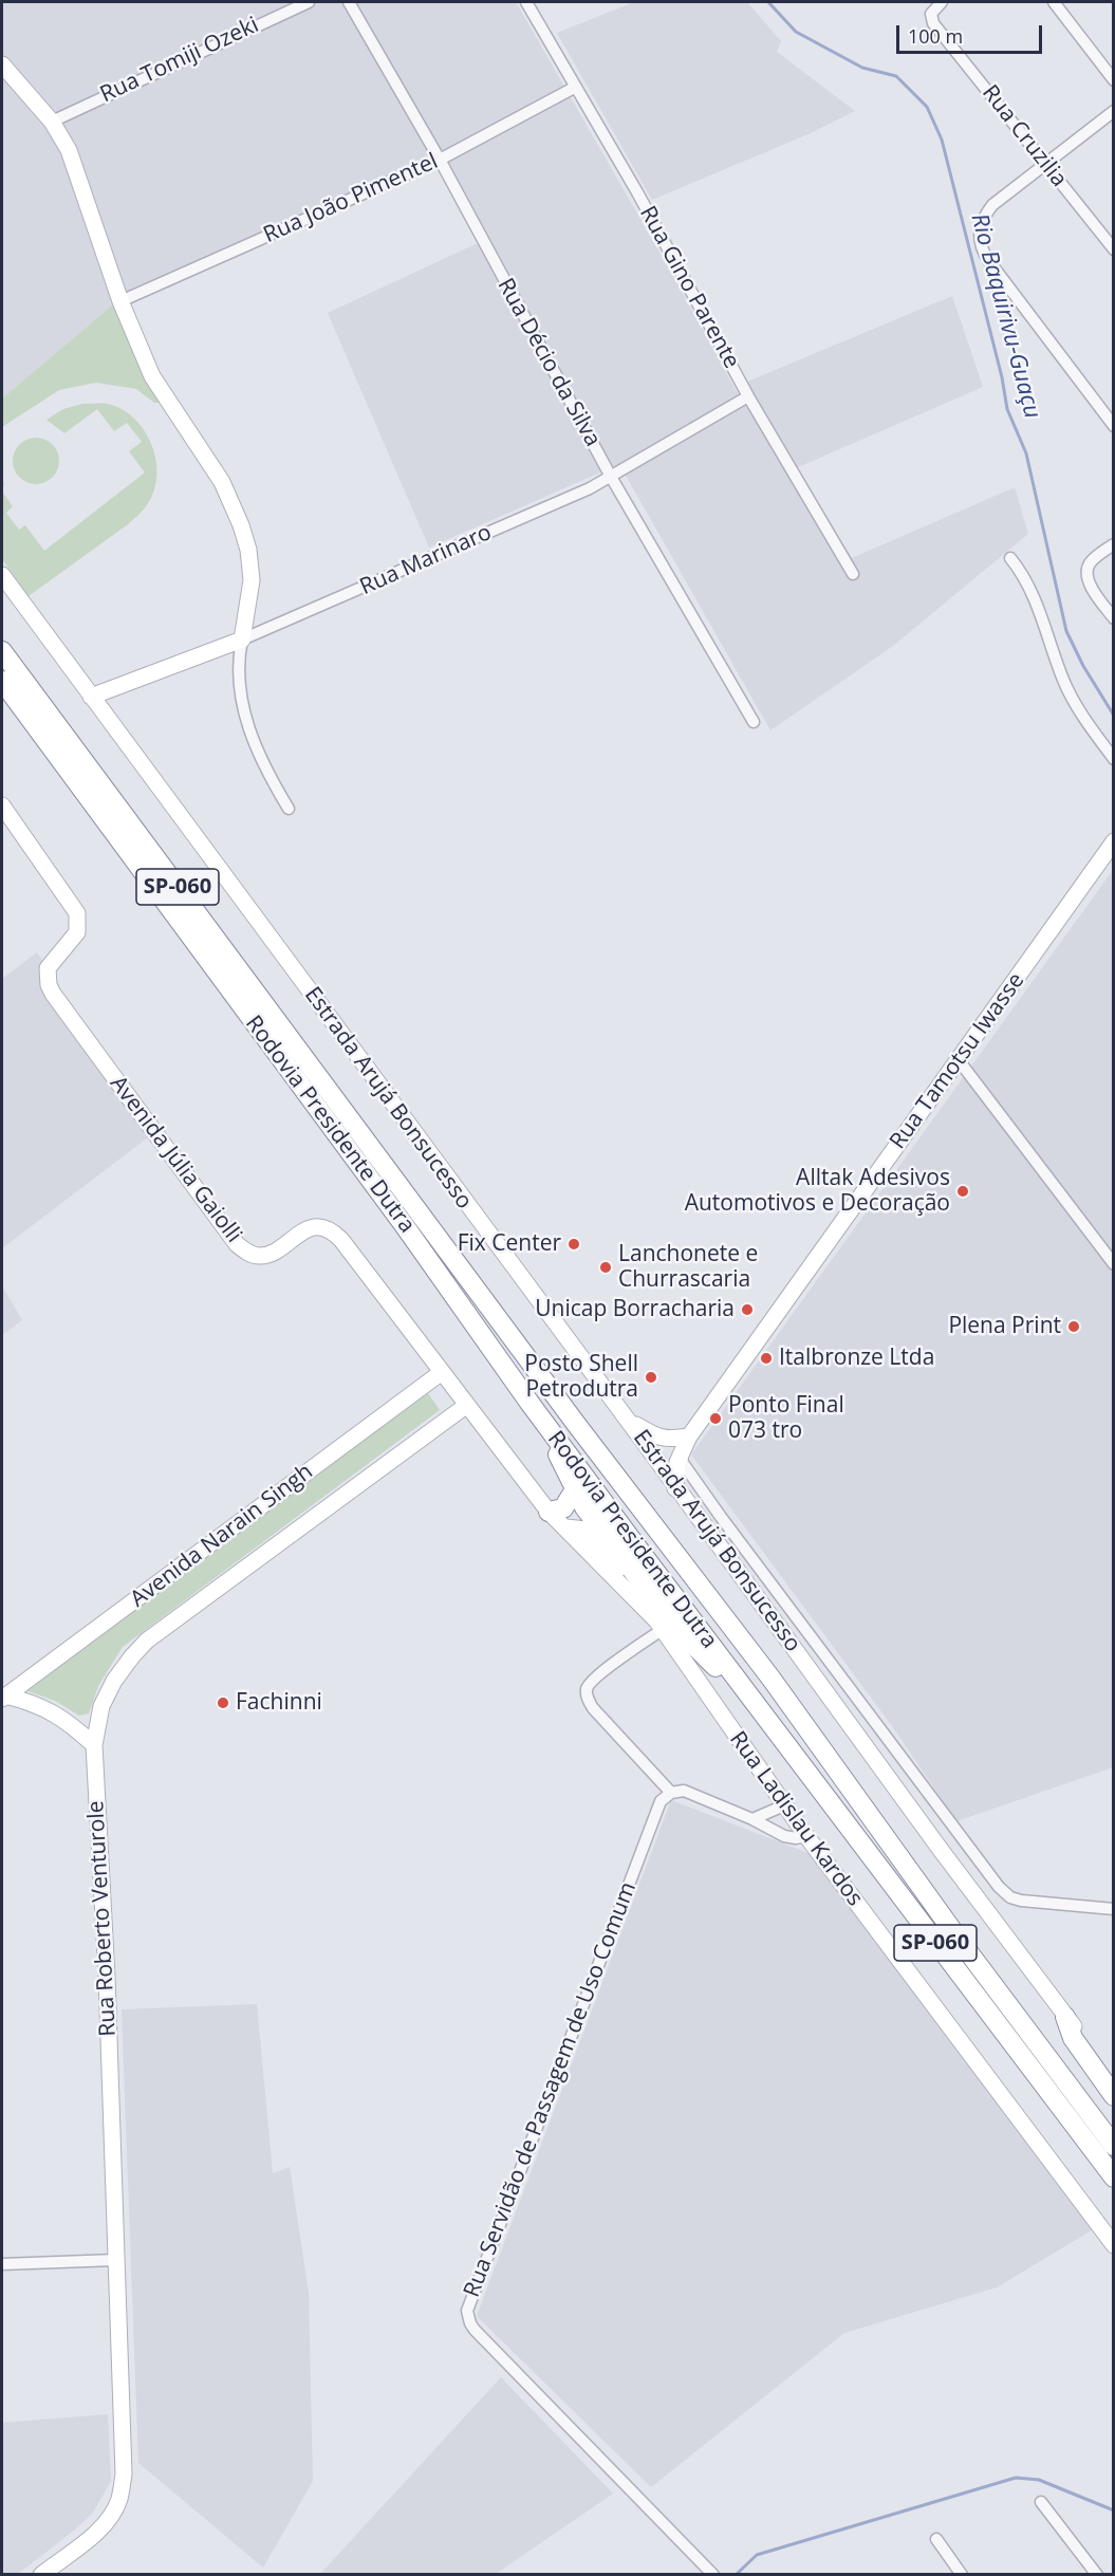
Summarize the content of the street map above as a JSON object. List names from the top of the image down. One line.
{"streets":{"highway":["SP-060","Rodovia Presidente Dutra"],"street":["Rua Tomiji Ozeki","Rua Cruzilia","Rua João Pimentel","Rua Gino Parente","Rua Décio da Silva","Rua Marinaro","Rua Tamotsu Iwasse","Estrada Arujá Bonsucesso","Avenida Júlia Gaiolli","Avenida Narain Singh","Rua Ladislau Kardos","Rua Roberto Venturole","Rua Servidão de Passagem de Uso Comum"]},"crossings":[["Rua João Pimentel","Rua Gino Parente"],["Rua João Pimentel","Rua Décio da Silva"],["Rua Gino Parente","Rua Marinaro"],["Rua Décio da Silva","Rua Marinaro"],["Rua Marinaro","Estrada Arujá Bonsucesso"],["Rua Tamotsu Iwasse","Estrada Arujá Bonsucesso"],["Avenida Júlia Gaiolli","Avenida Narain Singh"],["Avenida Júlia Gaiolli","Rua Roberto Venturole"]],"water":["Rio Baquirivu-Guaçu"],"places":["Alltak Adesivos Automotivos e Decoração","Fix Center","Lanchonete e Churrascaria","Unicap Borracharia","Plena Print","Italbronze Ltda","Posto Shell Petrodutra","Ponto Final 073 tro","Fachinni"],"scale_bar":"100 m"}
